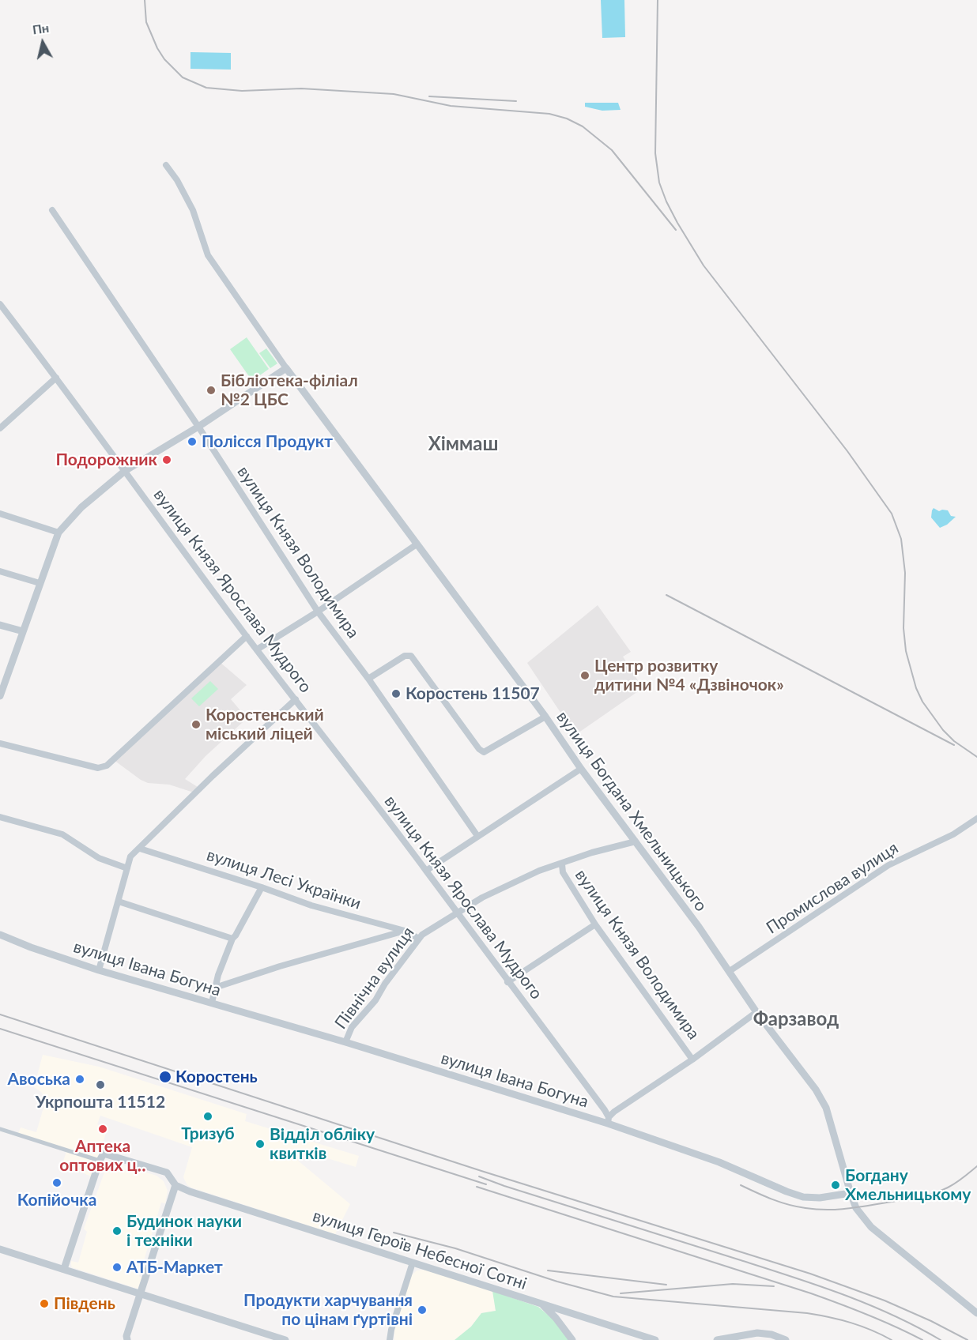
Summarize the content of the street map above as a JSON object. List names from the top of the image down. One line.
{"streets":{"street":["вулиця Князя Володимира","вулиця Князя Ярослава Мудрого","вулиця Богдана Хмельницького","вулиця Лесі Українки","Промислова вулиця","вулиця Івана Богуна","Північна вулиця","вулиця Героїв Небесної Сотні"]},"crossings":[["вулиця Князя Володимира","Північна вулиця"],["вулиця Князя Ярослава Мудрого","вулиця Івана Богуна"],["вулиця Князя Ярослава Мудрого","Північна вулиця"],["вулиця Богдана Хмельницького","Промислова вулиця"],["вулиця Богдана Хмельницького","вулиця Івана Богуна"],["вулиця Богдана Хмельницького","Північна вулиця"],["вулиця Лесі Українки","Північна вулиця"],["вулиця Івана Богуна","Північна вулиця"]],"districts":["Хіммаш","Фарзавод"],"places":["Бібліотека-філіал №2 ЦБС","Полісся Продукт","Подорожник","Центр розвитку дитини №4 «Дзвіночок»","Коростень 11507","Коростенський міський ліцей","Коростень","Авоська","Укрпошта 11512","Тризуб","Аптека оптових ц‥","Відділ обліку квитків","Копійочка","Богдану Хмельницькому","Будинок науки і техніки","АТБ-Маркет","Південь","Продукти харчування по цінам ґуртівні"],"north":"top"}
